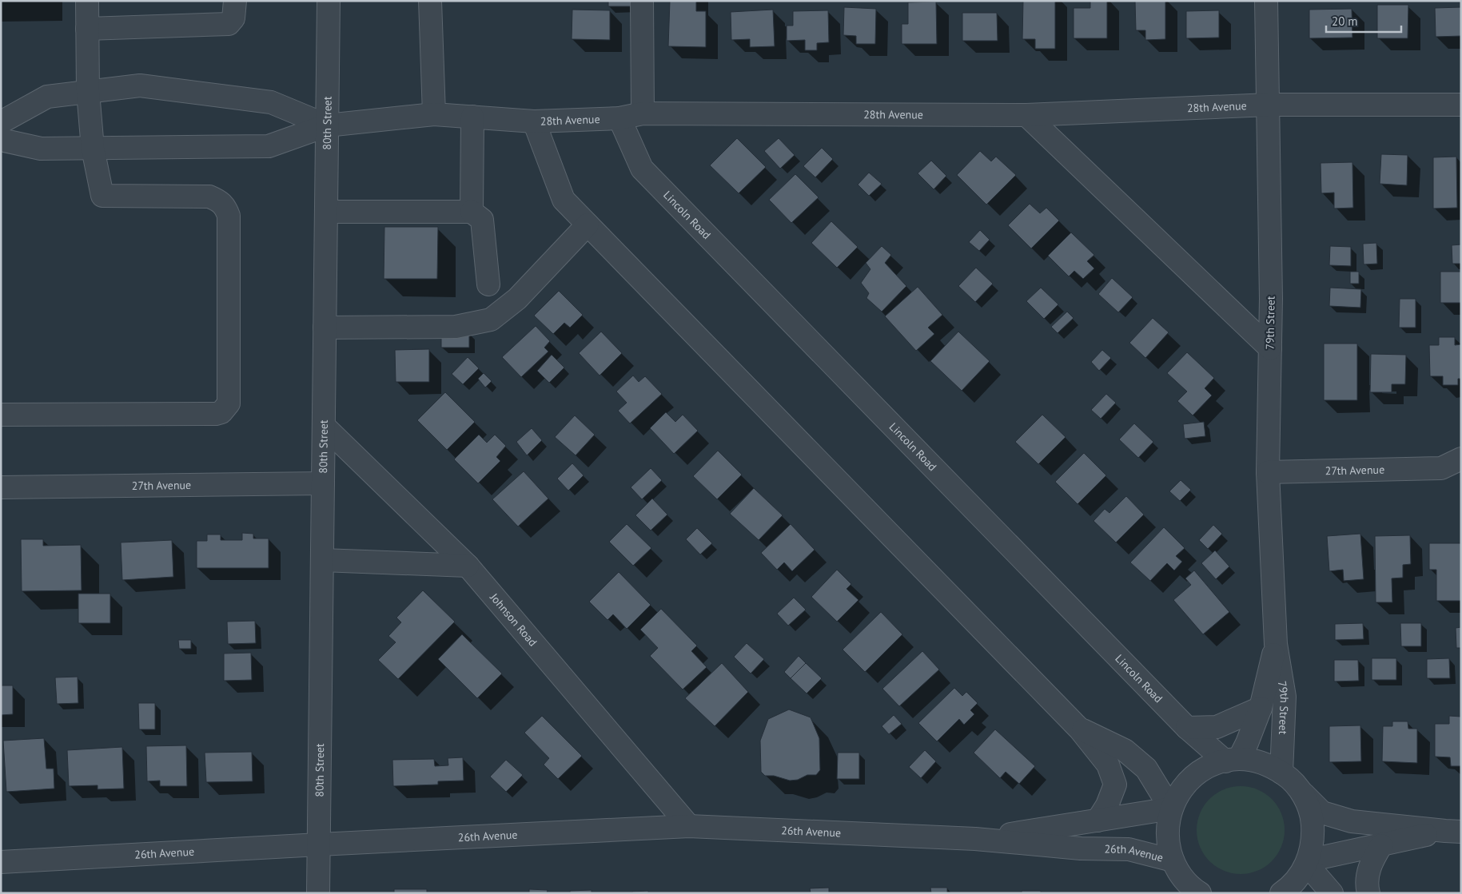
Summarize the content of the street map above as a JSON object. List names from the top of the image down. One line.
{"streets":{"street":["28th Avenue","80th Street","Lincoln Road","79th Street","27th Avenue","Johnson Road","26th Avenue"]},"crossings":[["28th Avenue","80th Street"],["28th Avenue","Lincoln Road"],["28th Avenue","79th Street"],["80th Street","27th Avenue"],["80th Street","Johnson Road"],["80th Street","26th Avenue"],["Lincoln Road","79th Street"],["79th Street","27th Avenue"],["Johnson Road","26th Avenue"]],"scale_bar":"20 m"}
